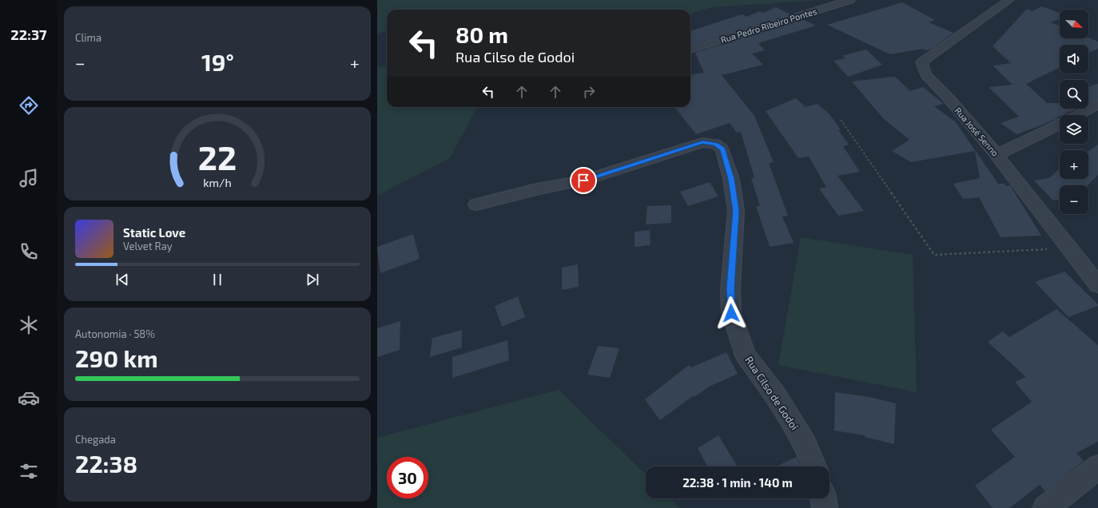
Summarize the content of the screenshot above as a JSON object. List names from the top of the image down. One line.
{"streets":{"street":["Rua Pedro Ribeiro Pontes","Rua José Senno","Rua Cilso de Godoi"]},"north":"bottom right","page":{"tabs":"22:37","tile":["Clima",["Autonomia · 58%","290 km"],["Chegada","22:38"]],"map_buttons":["+","−"],"turn":["80 m","Rua Cilso de Godoi"],"heat":["−","19°","+"],"song":["Static Love","Velvet Ray"],"limit":"30","trip":"22:38 · 1 min · 140 m","gauge":["22","km/h"]}}
